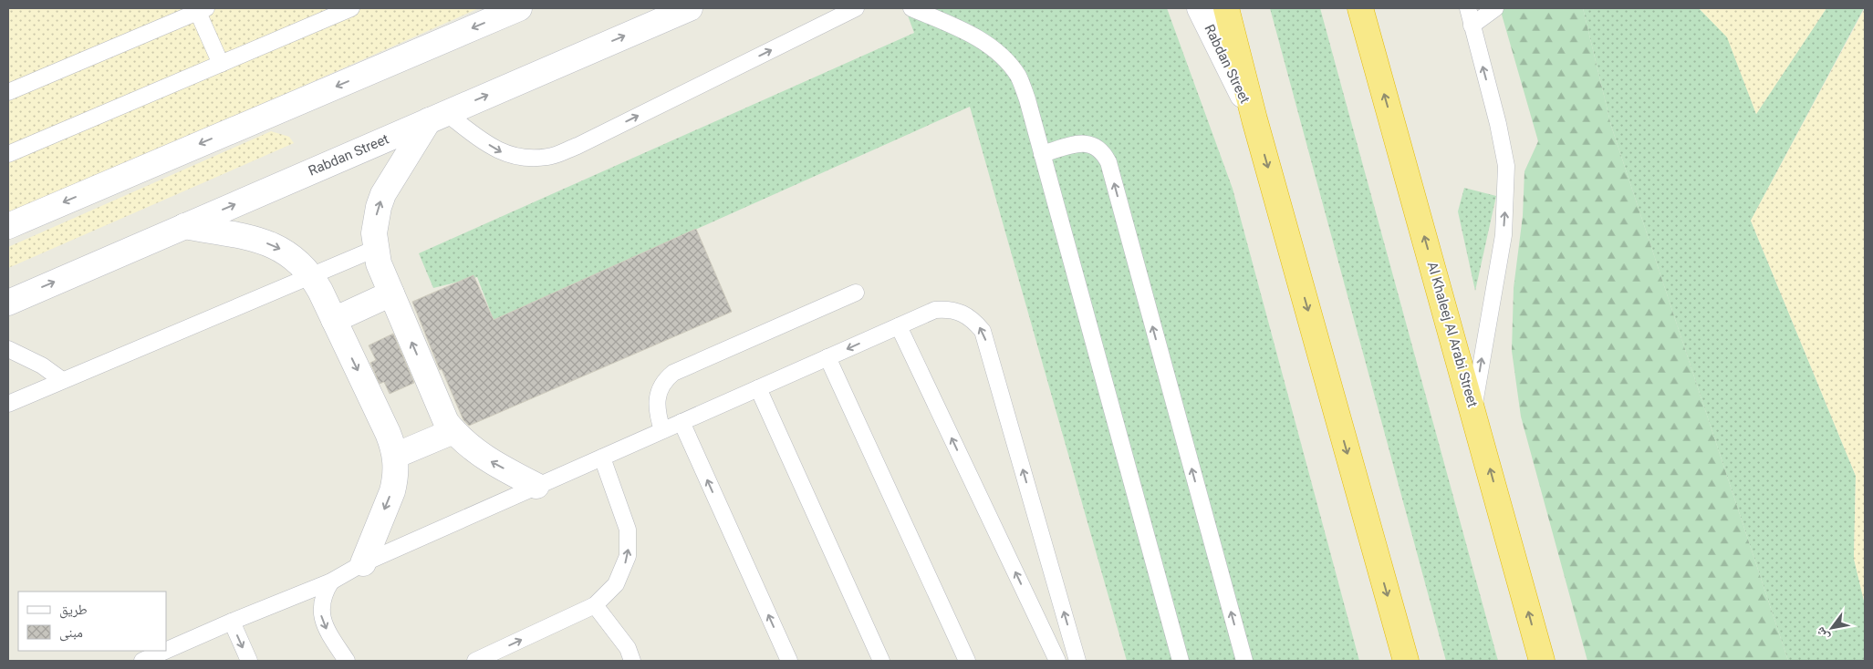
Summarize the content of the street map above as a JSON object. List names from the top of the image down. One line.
{"streets":{"highway":["Al Khaleej Al Arabi Street"],"main road":["Rabdan Street"]},"legend":["طريق","مبنى"],"north":"bottom left"}
